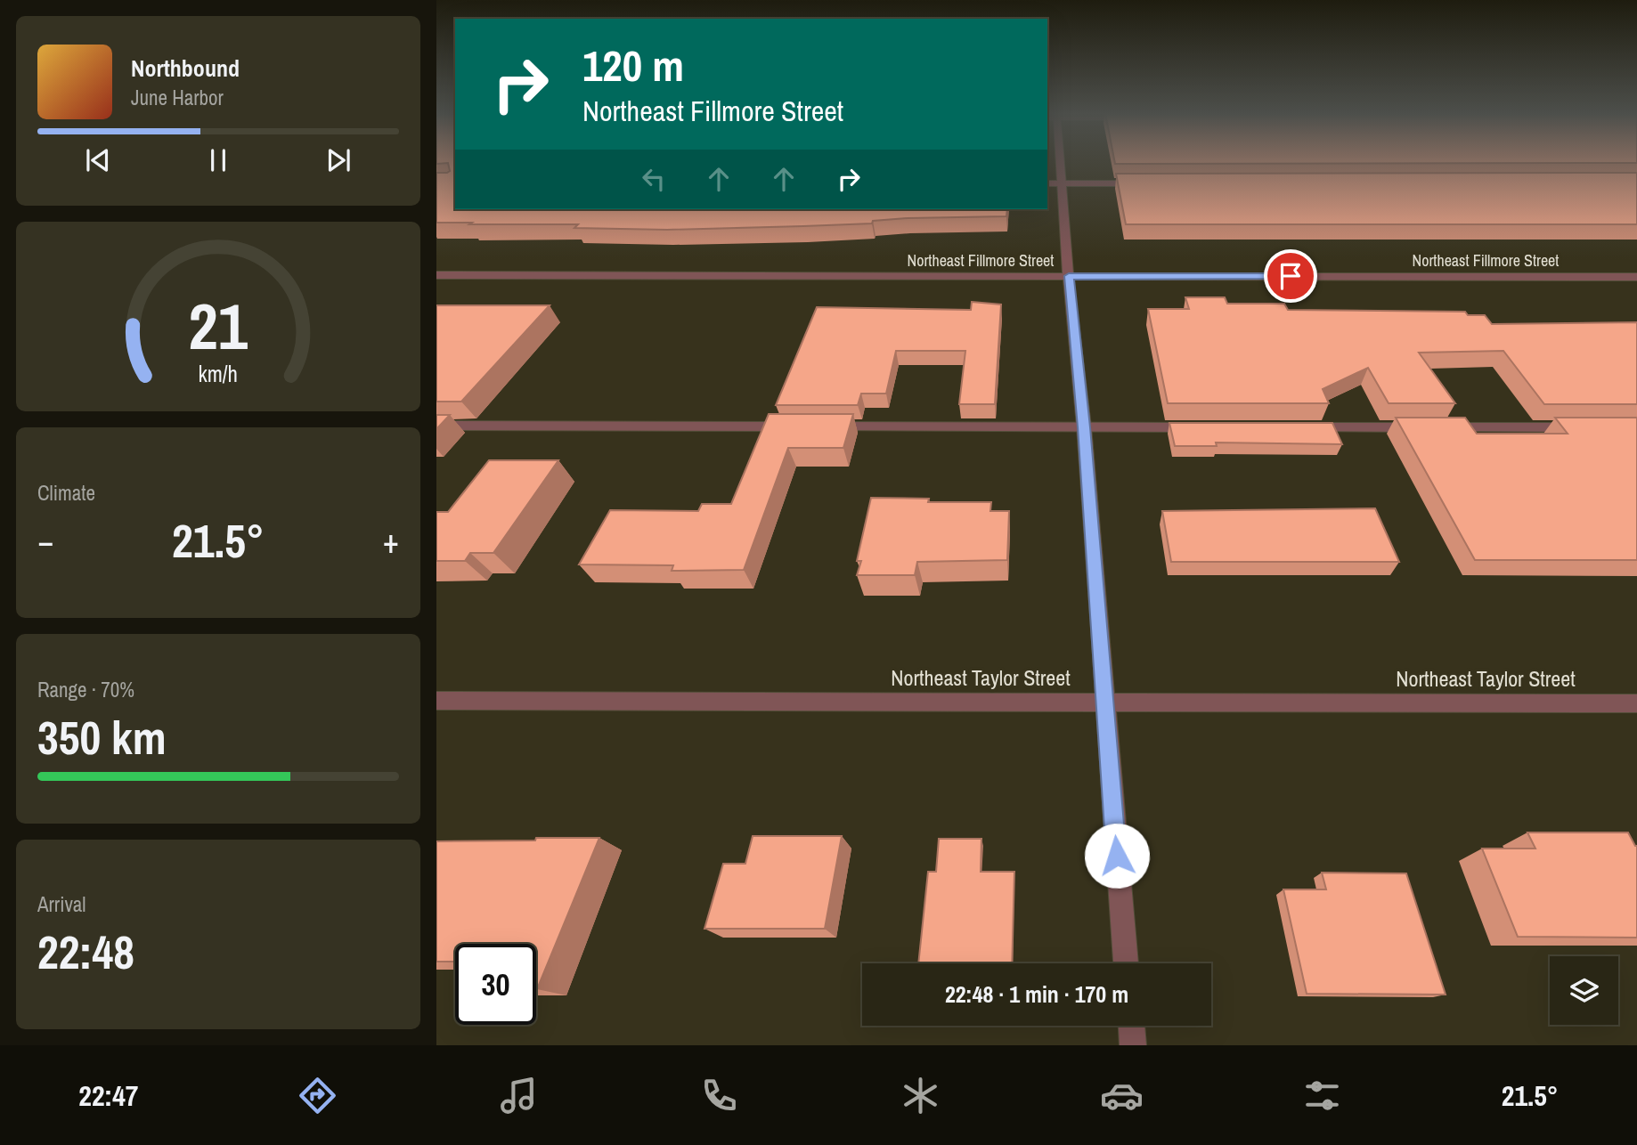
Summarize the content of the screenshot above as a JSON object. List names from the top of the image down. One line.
{"streets":{"street":["Northeast Fillmore Street","Northeast Taylor Street"]},"page":{"turn":["120 m","Northeast Fillmore Street"],"song":["Northbound","June Harbor"],"tile":["Climate",["Range · 70%","350 km"],["Arrival","22:48"]],"heat":["−","21.5°","+"],"limit":"30","trip":"22:48 · 1 min · 170 m","tabs":["22:47","21.5°"],"gauge":["21","km/h"]}}
